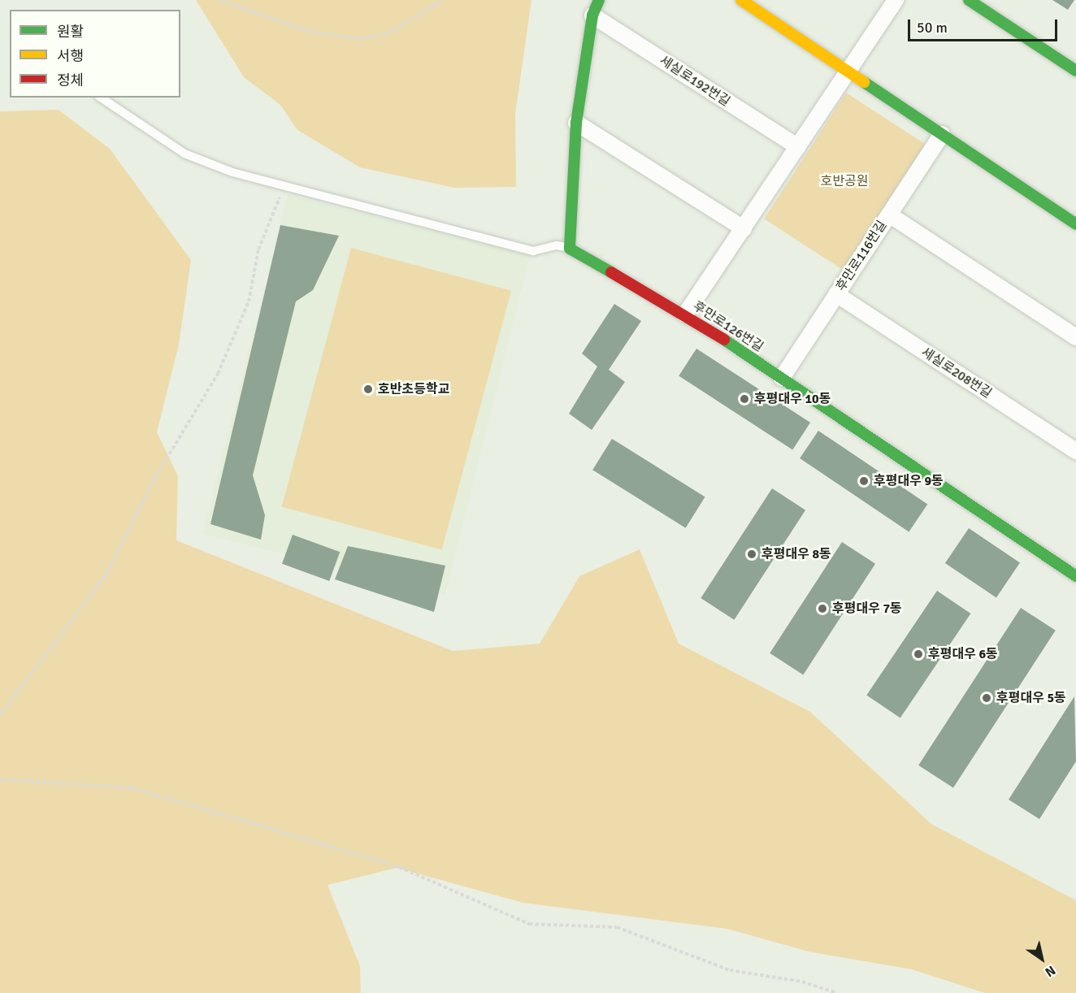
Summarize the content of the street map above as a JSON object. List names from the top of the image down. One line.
{"streets":{"street":["세실로192번길","후만로116번길","후만로126번길","세실로208번길"]},"crossings":[["후만로116번길","후만로126번길"],["후만로116번길","세실로208번길"]],"parks":["호반공원"],"places":["호반초등학교","후평대우 10동","후평대우 9동","후평대우 8동","후평대우 7동","후평대우 6동","후평대우 5동"],"legend":["원활","서행","정체"],"scale_bar":"50 m","north":"bottom right"}
